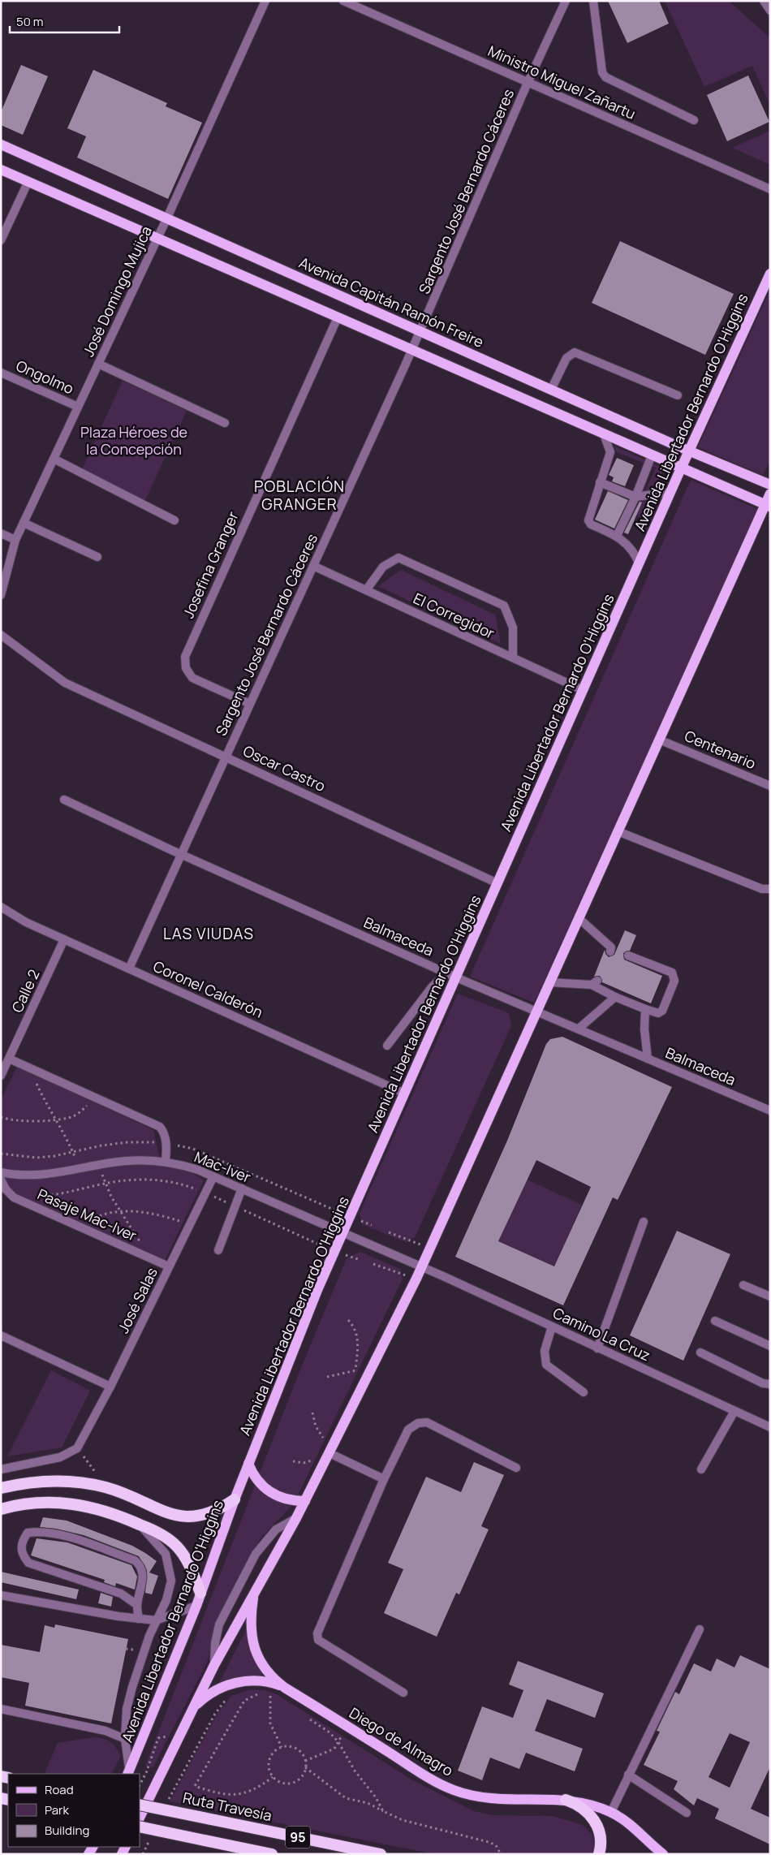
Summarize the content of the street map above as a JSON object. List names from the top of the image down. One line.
{"streets":{"highway":["Ruta Travesía","95"],"main road":["Avenida Capitán Ramón Freire","Avenida Libertador Bernardo O'Higgins","Diego de Almagro"],"street":["Ministro Miguel Zañartu","Sargento José Bernardo Cáceres","José Domingo Mujica","Ongolmo","Josefina Granger","El Corregidor","Centenario","Oscar Castro","Balmaceda","Coronel Calderón","Calle 2","Mac-Iver","Pasaje Mac-Iver","José Salas","Camino La Cruz"]},"crossings":[["Ministro Miguel Zañartu","Sargento José Bernardo Cáceres"],["Sargento José Bernardo Cáceres","Avenida Capitán Ramón Freire"],["Sargento José Bernardo Cáceres","Josefina Granger"],["Sargento José Bernardo Cáceres","El Corregidor"],["Sargento José Bernardo Cáceres","Oscar Castro"],["Sargento José Bernardo Cáceres","Balmaceda"],["Sargento José Bernardo Cáceres","Coronel Calderón"],["José Domingo Mujica","Avenida Capitán Ramón Freire"],["José Domingo Mujica","Ongolmo"],["Avenida Capitán Ramón Freire","Avenida Libertador Bernardo O'Higgins"],["Avenida Libertador Bernardo O'Higgins","El Corregidor"],["Avenida Libertador Bernardo O'Higgins","Oscar Castro"],["Avenida Libertador Bernardo O'Higgins","Balmaceda"],["Avenida Libertador Bernardo O'Higgins","Coronel Calderón"],["Avenida Libertador Bernardo O'Higgins","Mac-Iver"],["Coronel Calderón","Calle 2"],["Mac-Iver","José Salas"],["Mac-Iver","Camino La Cruz"],["Pasaje Mac-Iver","José Salas"]],"districts":["POBLACIÓN GRANGER","LAS VIUDAS"],"parks":["Plaza Héroes de la Concepción"],"legend":["Road","Park","Building"],"scale_bar":"50 m"}
